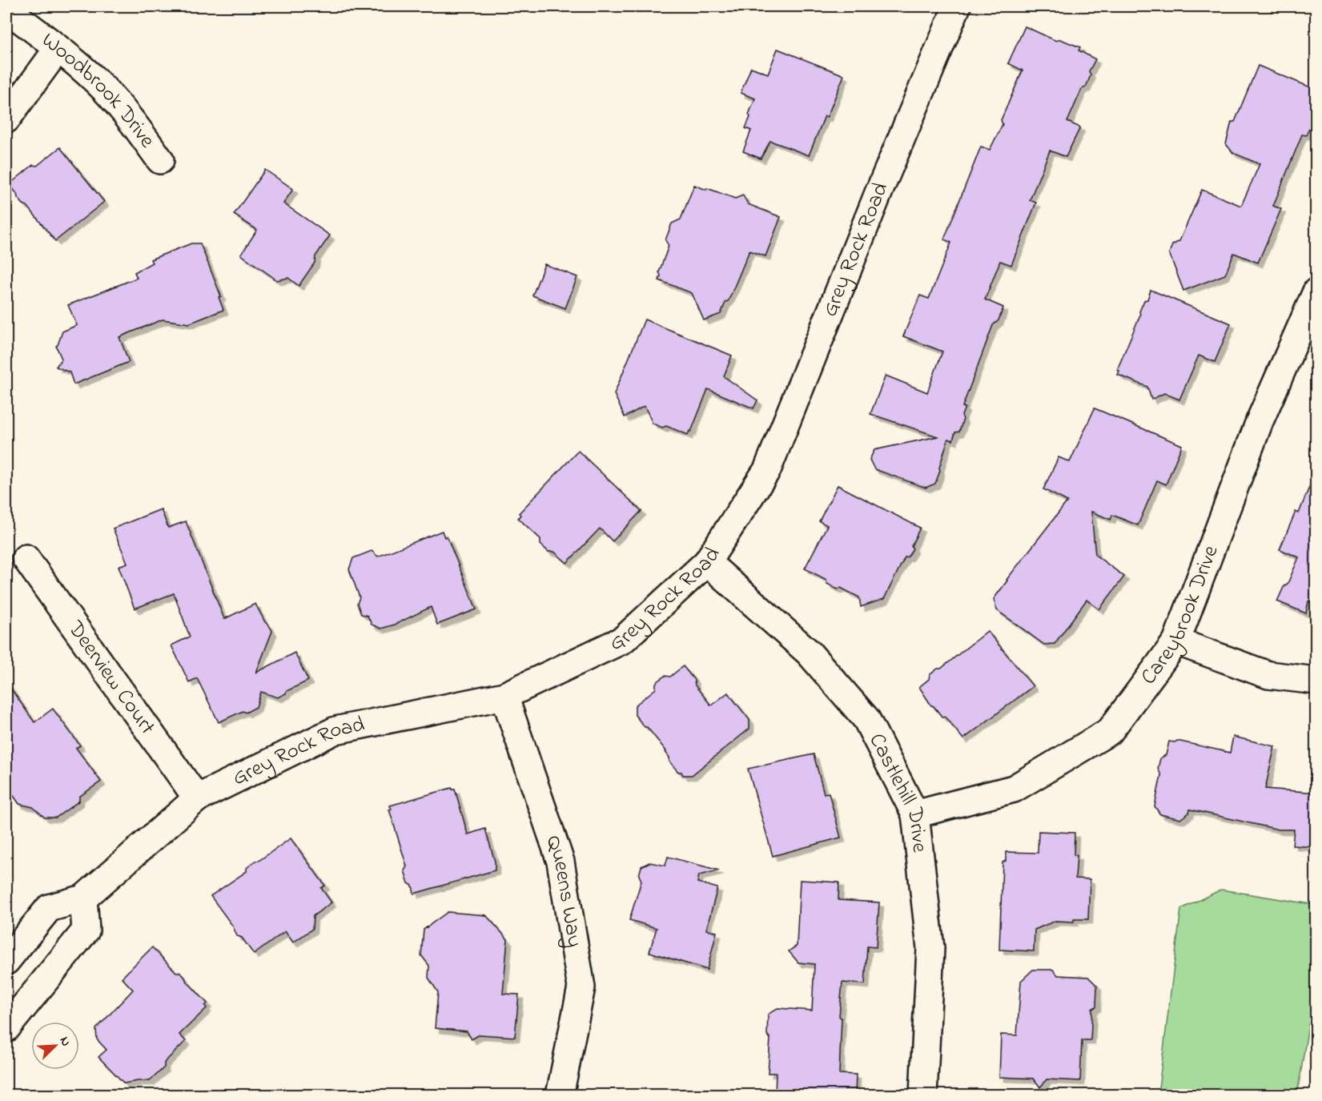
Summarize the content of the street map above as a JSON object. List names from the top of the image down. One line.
{"streets":{"street":["Woodbrook Drive","Grey Rock Road","Careybrook Drive","Deerview Court","Castlehill Drive","Queens Way"]},"crossings":[["Grey Rock Road","Deerview Court"],["Grey Rock Road","Castlehill Drive"],["Grey Rock Road","Queens Way"],["Careybrook Drive","Castlehill Drive"]],"north":"top right"}
